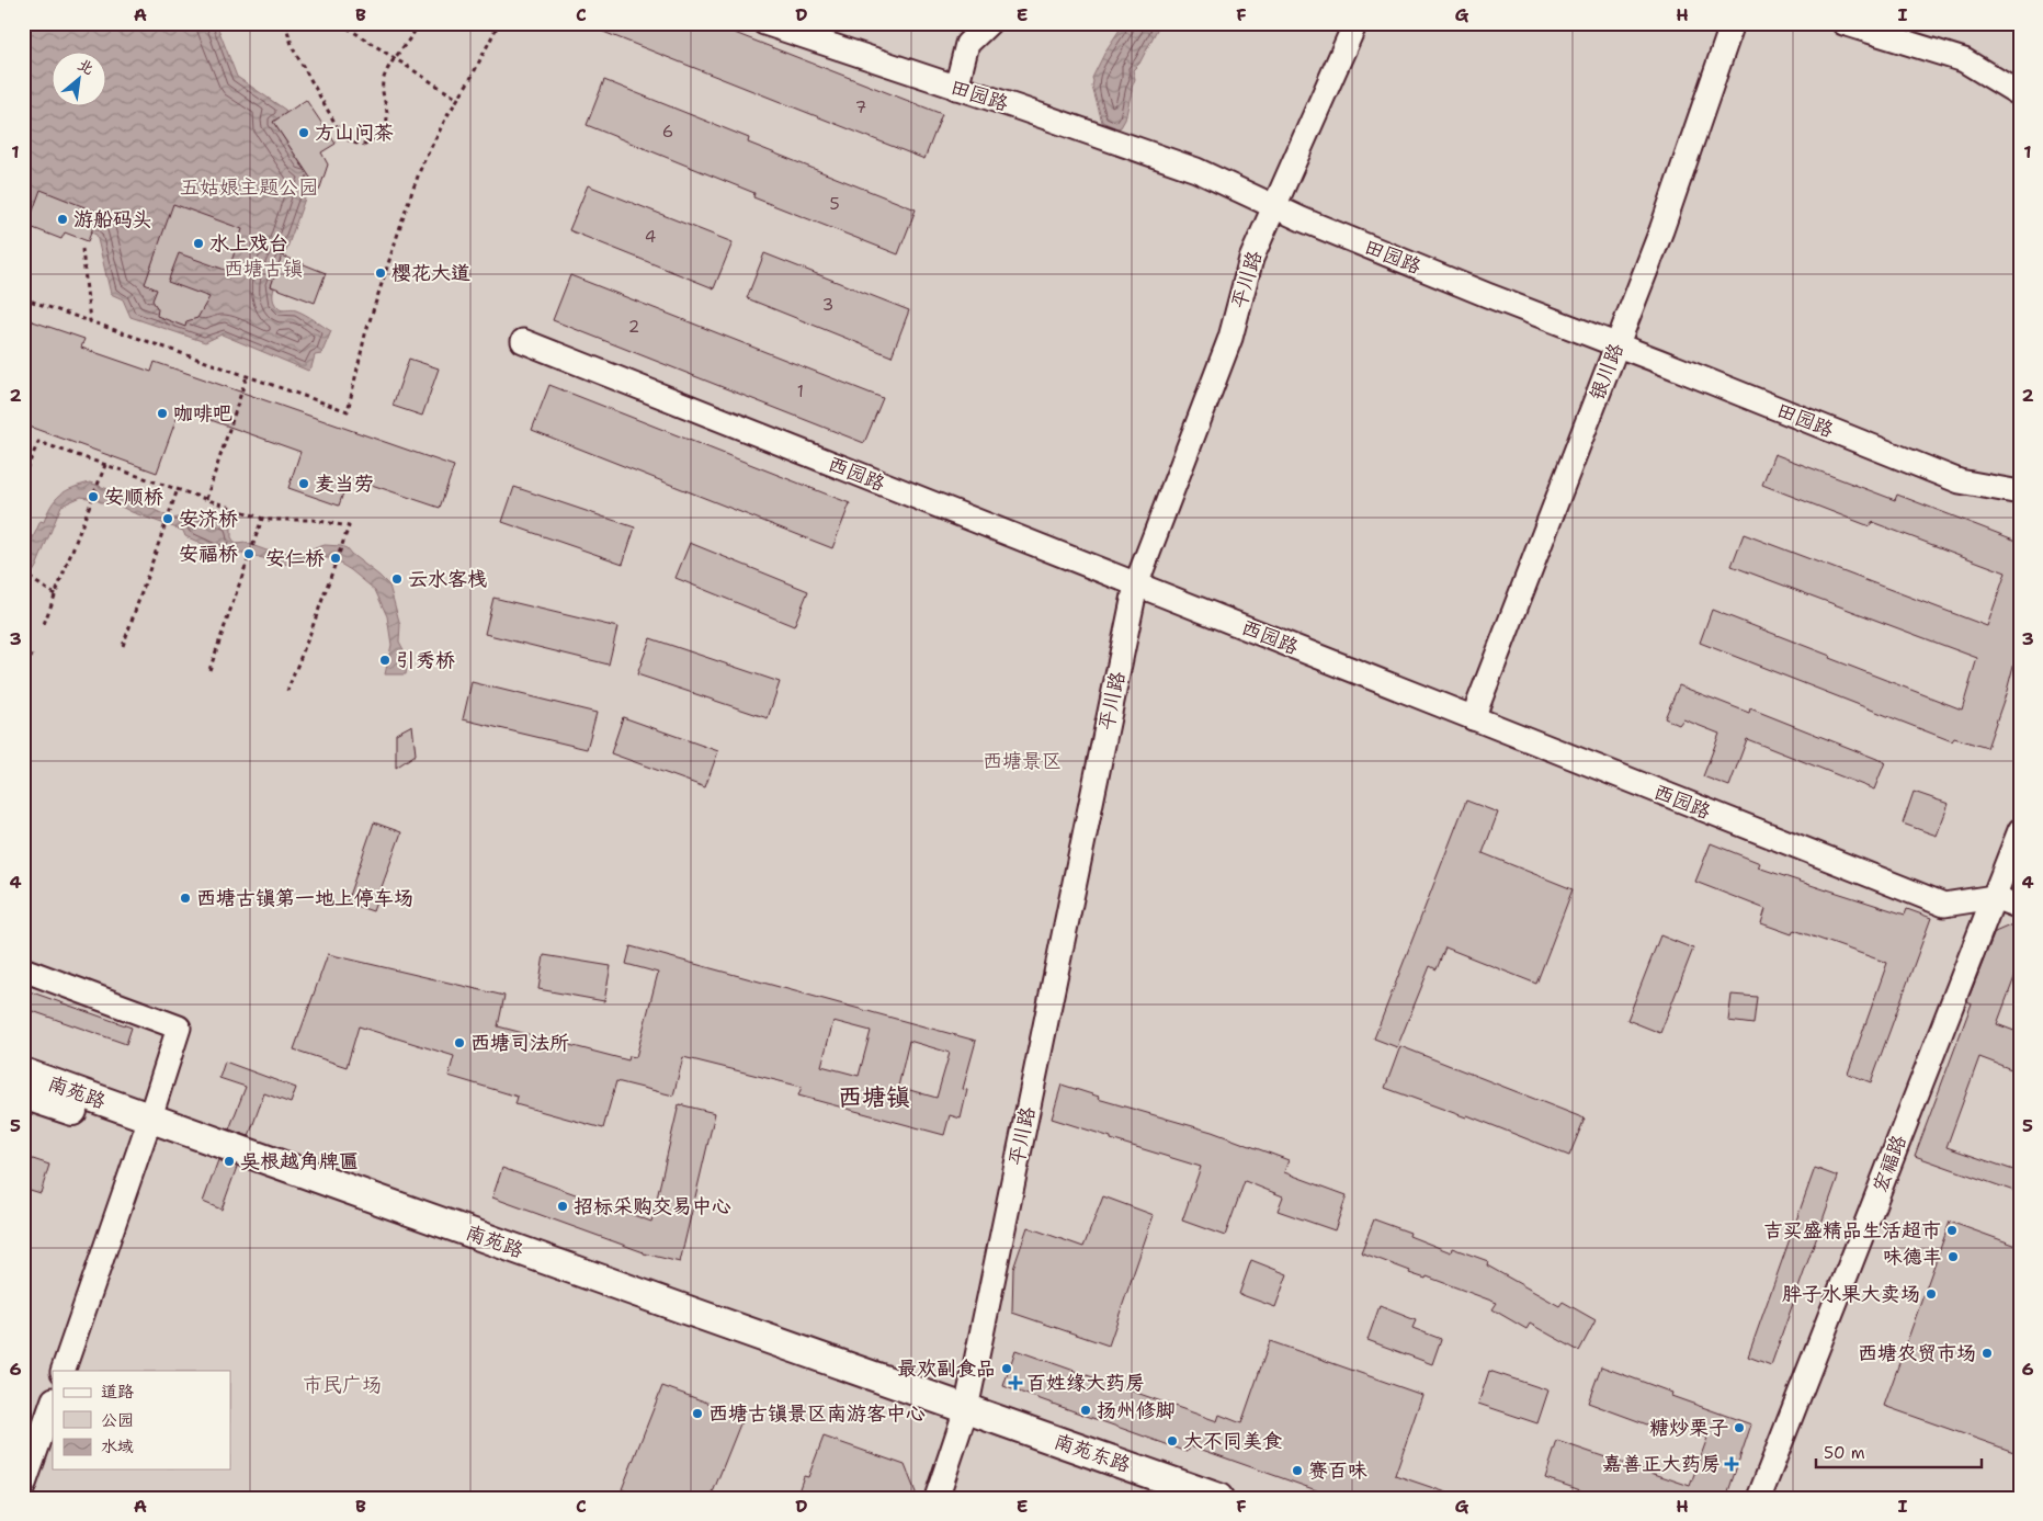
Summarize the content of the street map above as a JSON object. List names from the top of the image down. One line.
{"streets":{"main road":["南苑路","南苑东路"],"street":["田园路","平川路","银川路","西园路","宏福路"]},"crossings":[["田园路","平川路"],["田园路","银川路"],["平川路","西园路"],["平川路","南苑路"],["平川路","南苑东路"],["银川路","西园路"],["西园路","宏福路"],["南苑路","南苑东路"]],"districts":["西塘镇"],"parks":["五姑娘主题公园","西塘古镇","西塘景区","市民广场"],"places":{"other":["方山问茶","游船码头","水上戏台","樱花大道","咖啡吧","麦当劳","安顺桥","安济桥","安福桥","安仁桥","云水客栈","引秀桥","西塘古镇第一地上停车场","西塘司法所","吴根越角牌匾","招标采购交易中心","吉买盛精品生活超市","味德丰","胖子水果大卖场","西塘农贸市场","最欢副食品","扬州修脚","西塘古镇景区南游客中心","糖炒栗子","大不同美食","赛百味"],"health":["百姓缘大药房","嘉善正大药房"]},"house_numbers":["7","6","5","4","3","2","1"],"legend":["道路","公园","水域"],"scale_bar":"50 m","north":"top right","grid":{"columns":["A","B","C","D","E","F","G","H","I"],"rows":["1","2","3","4","5","6"]}}
